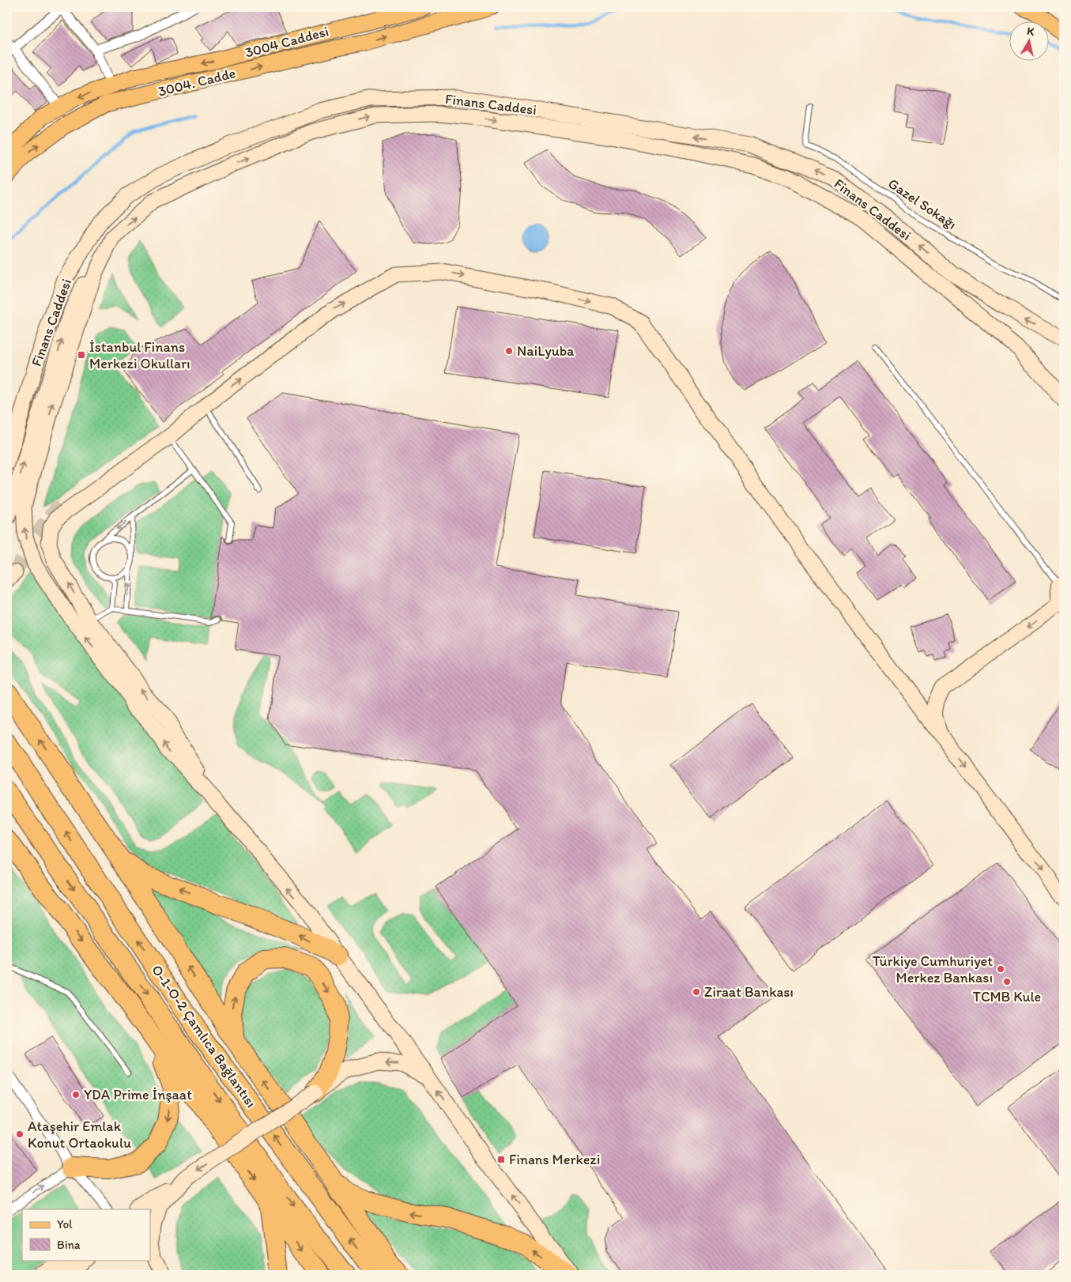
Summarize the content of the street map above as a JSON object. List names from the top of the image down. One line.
{"streets":{"highway":["O-1-O-2 Çamlıca Bağlantısı"],"main road":["3004 Caddesi","3004. Cadde"],"street":["Finans Caddesi"],"lane":["Gazel Sokağı"]},"one_way":["3004 Caddesi","3004. Cadde"],"places":{"other":["NaiLyuba","Türkiye Cumhuriyet Merkez Bankası","TCMB Kule","Ziraat Bankası","YDA Prime İnşaat","Ataşehir Emlak Konut Ortaokulu"],"transit":["İstanbul Finans Merkezi Okulları","Finans Merkezi"]},"legend":["Yol","Bina"],"north":"top"}
